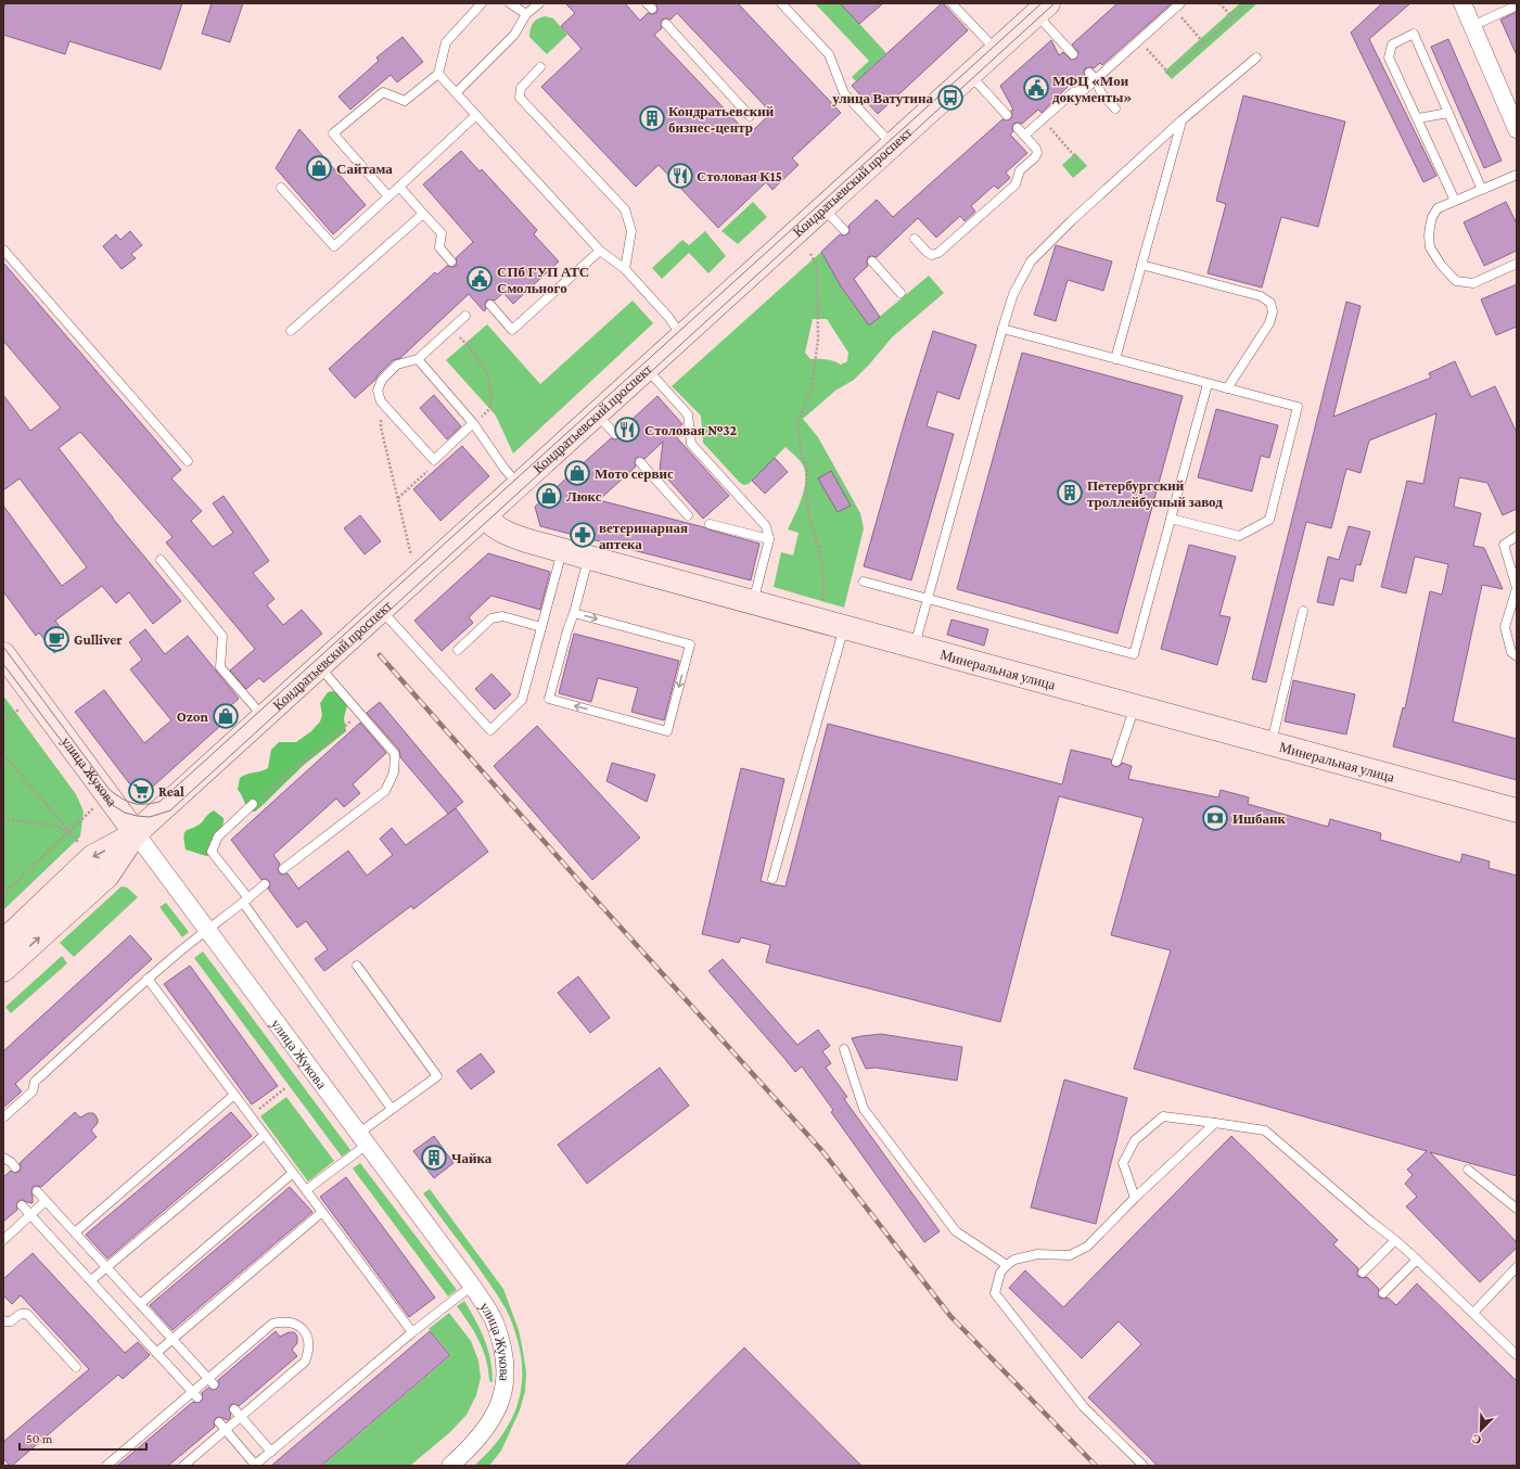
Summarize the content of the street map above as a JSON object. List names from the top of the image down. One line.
{"streets":{"main road":["Кондратьевский проспект","Минеральная улица","улица Жукова"]},"crossings":[["Кондратьевский проспект","Минеральная улица"],["Кондратьевский проспект","улица Жукова"]],"places":{"public building":["МФЦ «Мои документы»","СПб ГУП АТС Смольного"],"bus stop":["улица Ватутина"],"building":["Кондратьевский бизнес-центр","Петербургский троллейбусный завод","Чайка"],"shop":["Сайтама","Мото сервис","Люкс","Ozon"],"restaurant":["Столовая К15","Столовая №32"],"pharmacy":["ветеринарная аптека"],"cafe":["Gulliver"],"supermarket":["Real"],"bank":["Ишбанк"]},"scale_bar":"50 m","north":"bottom left"}
